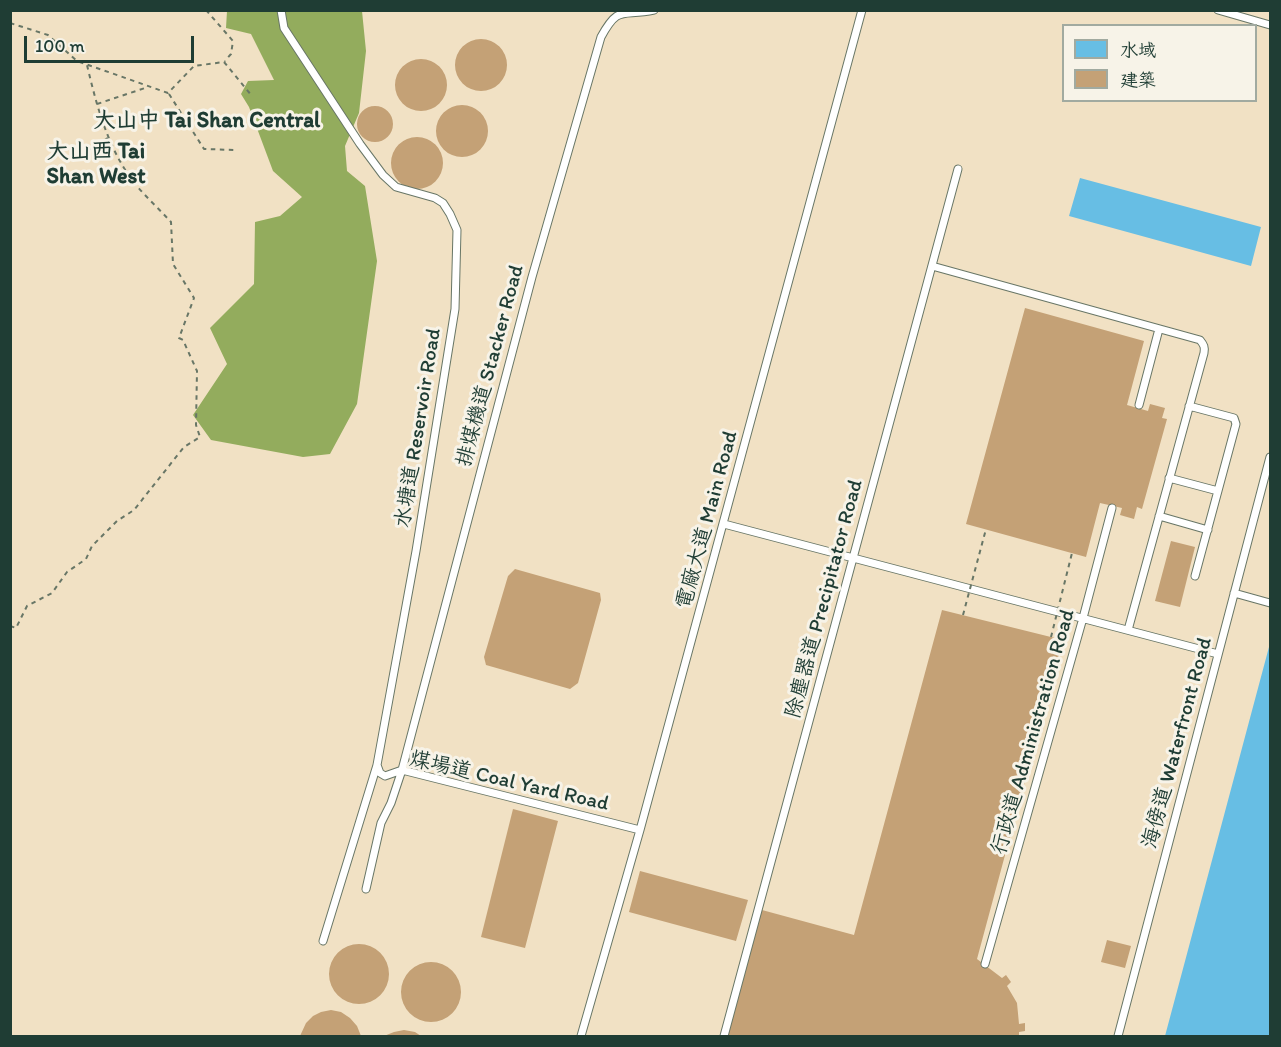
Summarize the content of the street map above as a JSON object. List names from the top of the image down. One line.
{"streets":{"lane":["排煤機道 Stacker Road","水塘道 Reservoir Road","電廠大道 Main Road","除塵器道 Precipitator Road","行政道 Administration Road","海傍道 Waterfront Road","煤場道 Coal Yard Road"]},"crossings":[["排煤機道 Stacker Road","煤場道 Coal Yard Road"],["水塘道 Reservoir Road","煤場道 Coal Yard Road"],["電廠大道 Main Road","煤場道 Coal Yard Road"]],"districts":["大山中 Tai Shan Central","大山西 Tai Shan West"],"legend":["水域","建築"],"scale_bar":"100 m"}
